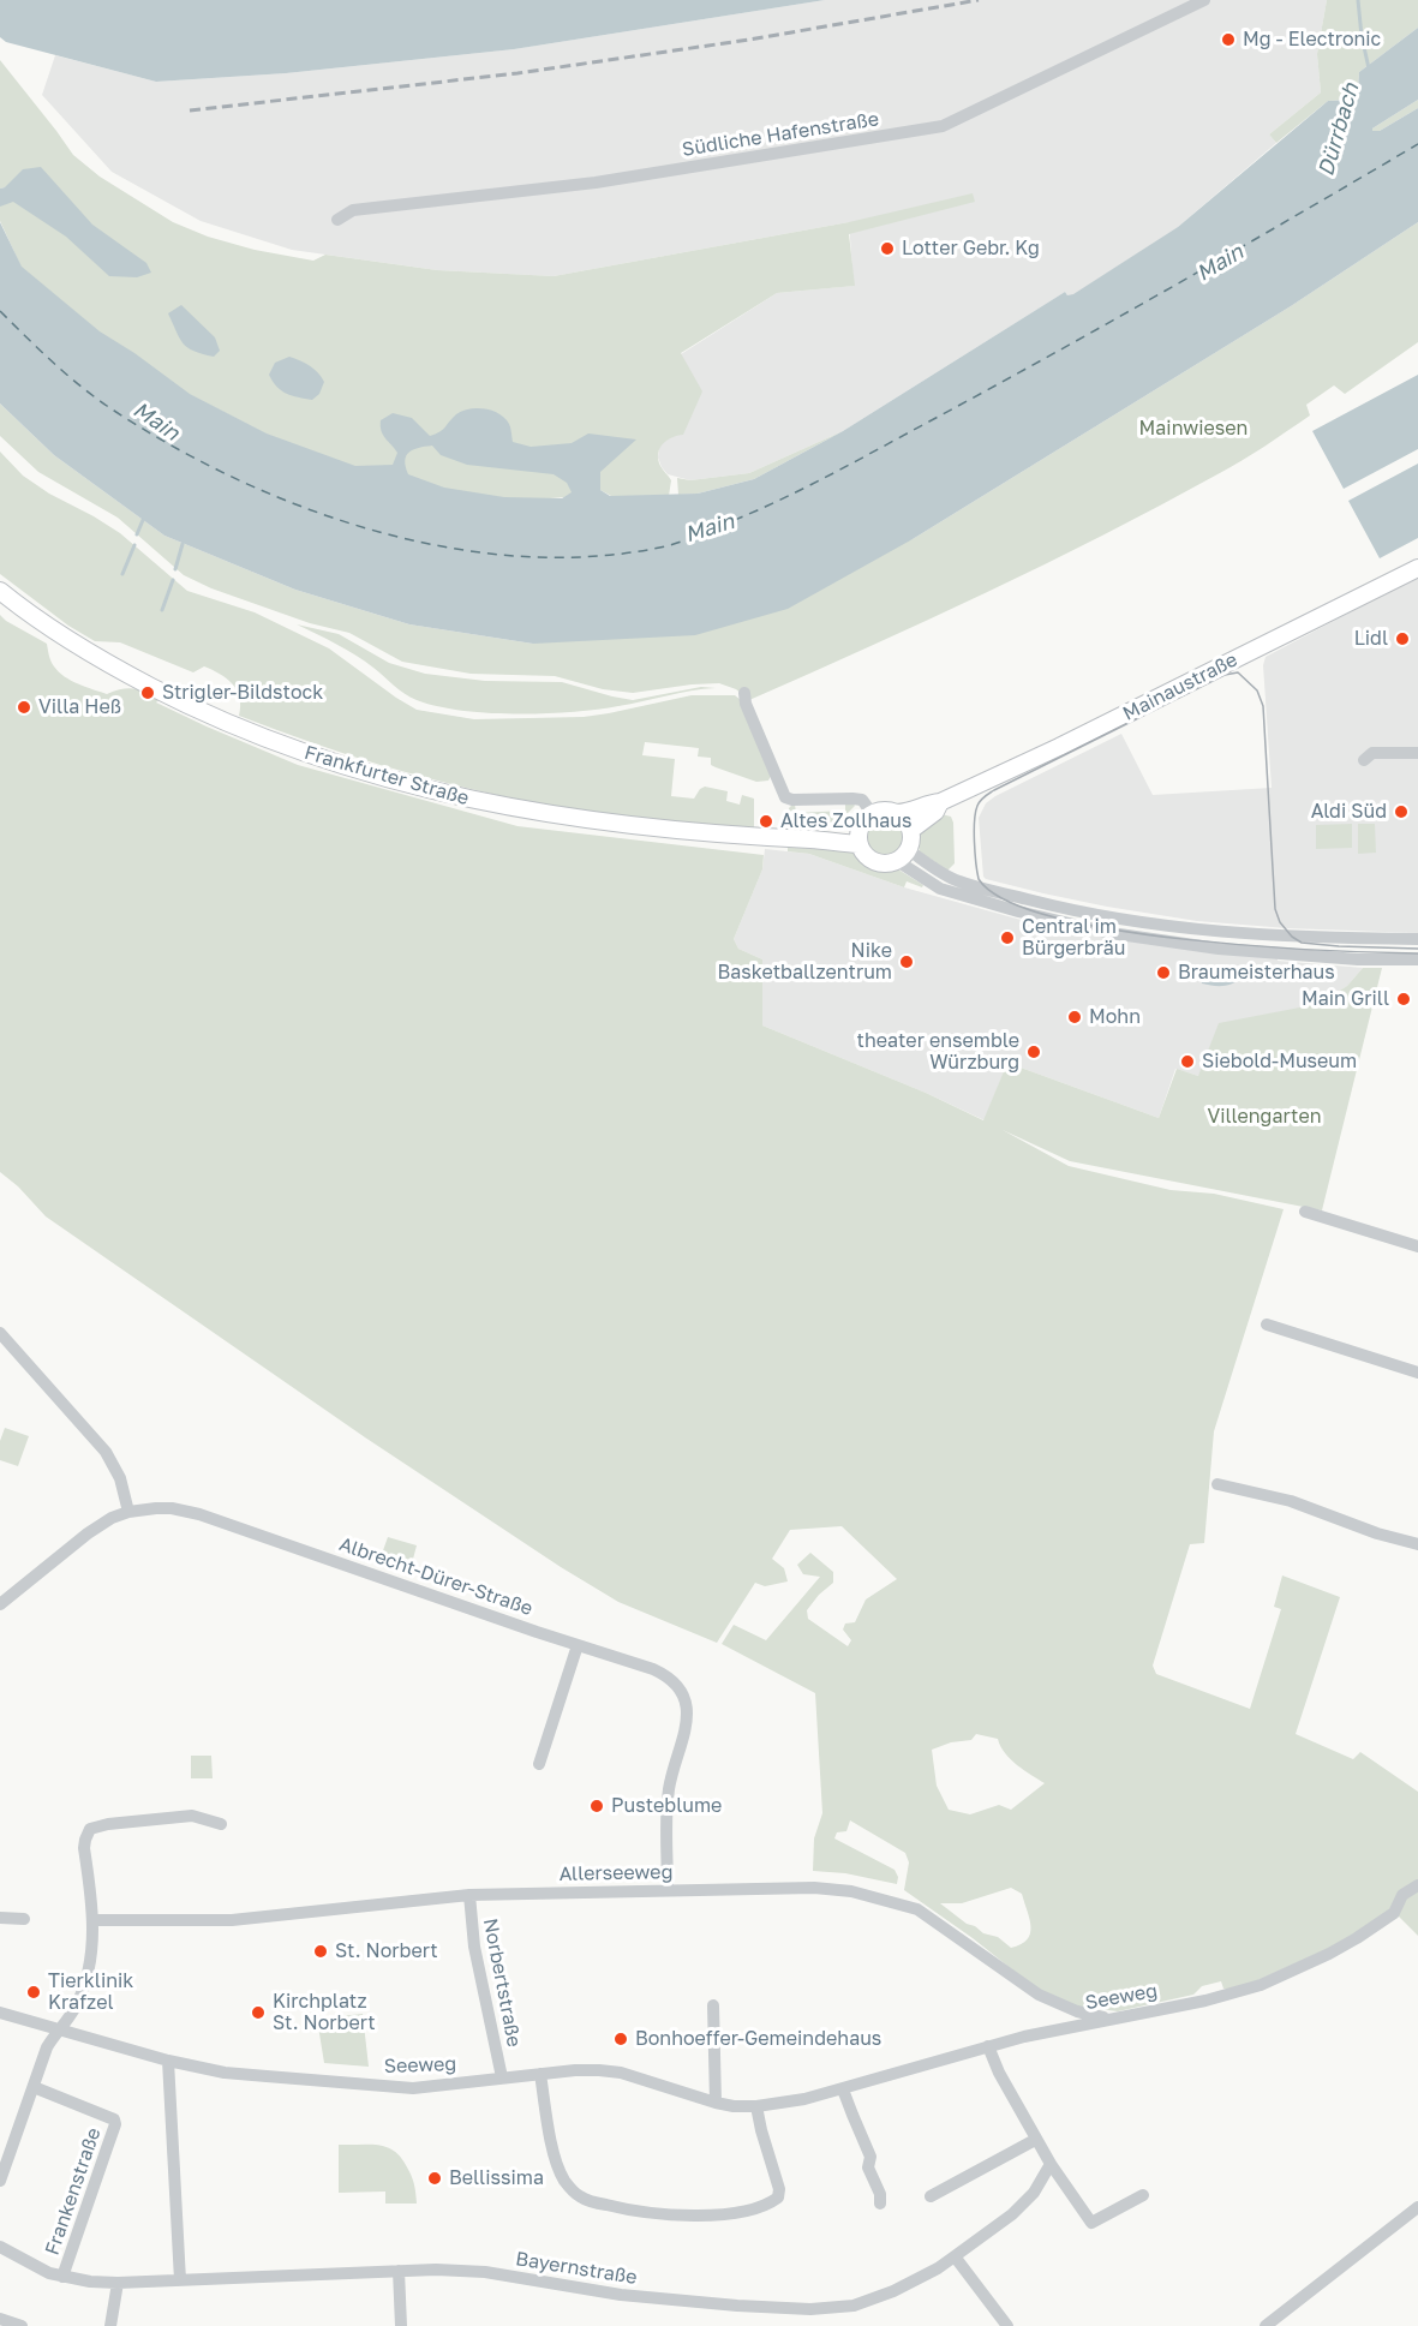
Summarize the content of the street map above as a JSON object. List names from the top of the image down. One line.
{"streets":{"main road":["Mainaustraße","Frankfurter Straße"],"street":["Südliche Hafenstraße","Albrecht-Dürer-Straße","Allerseeweg","Norbertstraße","Seeweg","Frankenstraße","Bayernstraße"]},"crossings":[["Mainaustraße","Frankfurter Straße"],["Albrecht-Dürer-Straße","Allerseeweg"],["Allerseeweg","Norbertstraße"],["Allerseeweg","Seeweg"],["Norbertstraße","Seeweg"],["Frankenstraße","Bayernstraße"]],"water":["Dürrbach","Main"],"parks":["Mainwiesen","Villengarten"],"places":["Mg - Electronic","Lotter Gebr. Kg","Lidl","Strigler-Bildstock","Villa Heß","Aldi Süd","Altes Zollhaus","Central im Bürgerbräu","Nike Basketballzentrum","Braumeisterhaus","Main Grill","Mohn","theater ensemble Würzburg","Siebold-Museum","Pusteblume","St. Norbert","Tierklinik Krafzel","Kirchplatz St. Norbert","Bonhoeffer-Gemeindehaus","Bellissima"]}
